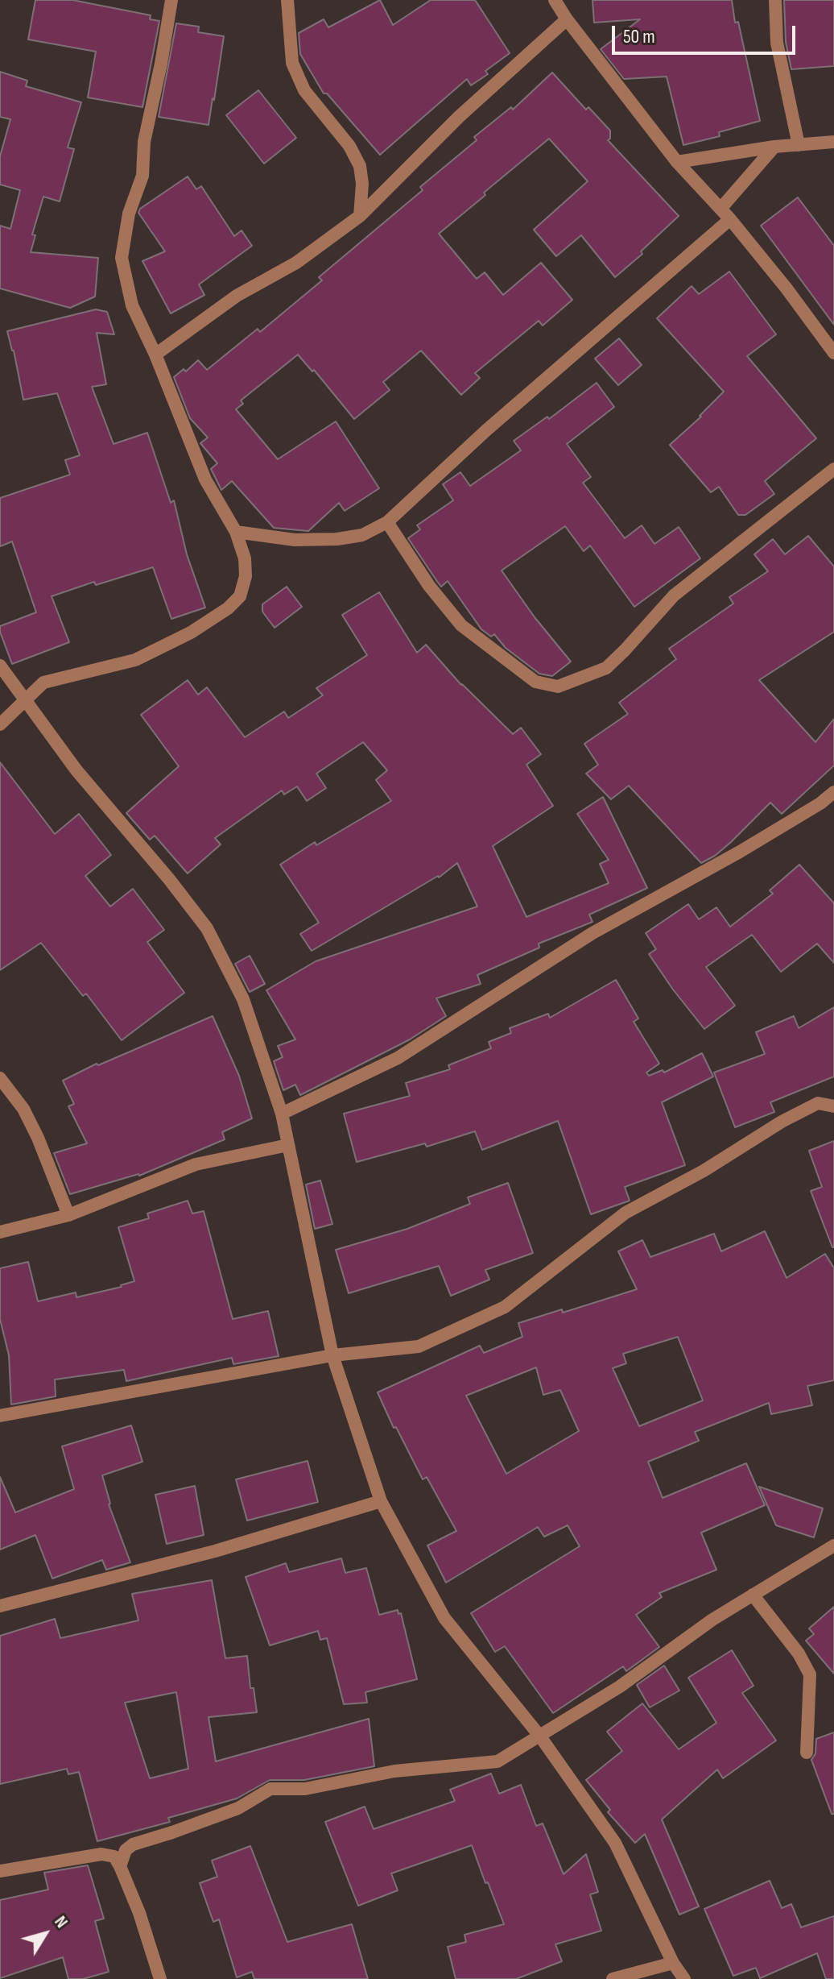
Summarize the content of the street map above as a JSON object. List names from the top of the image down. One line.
{"scale_bar":"50 m","north":"top right"}
